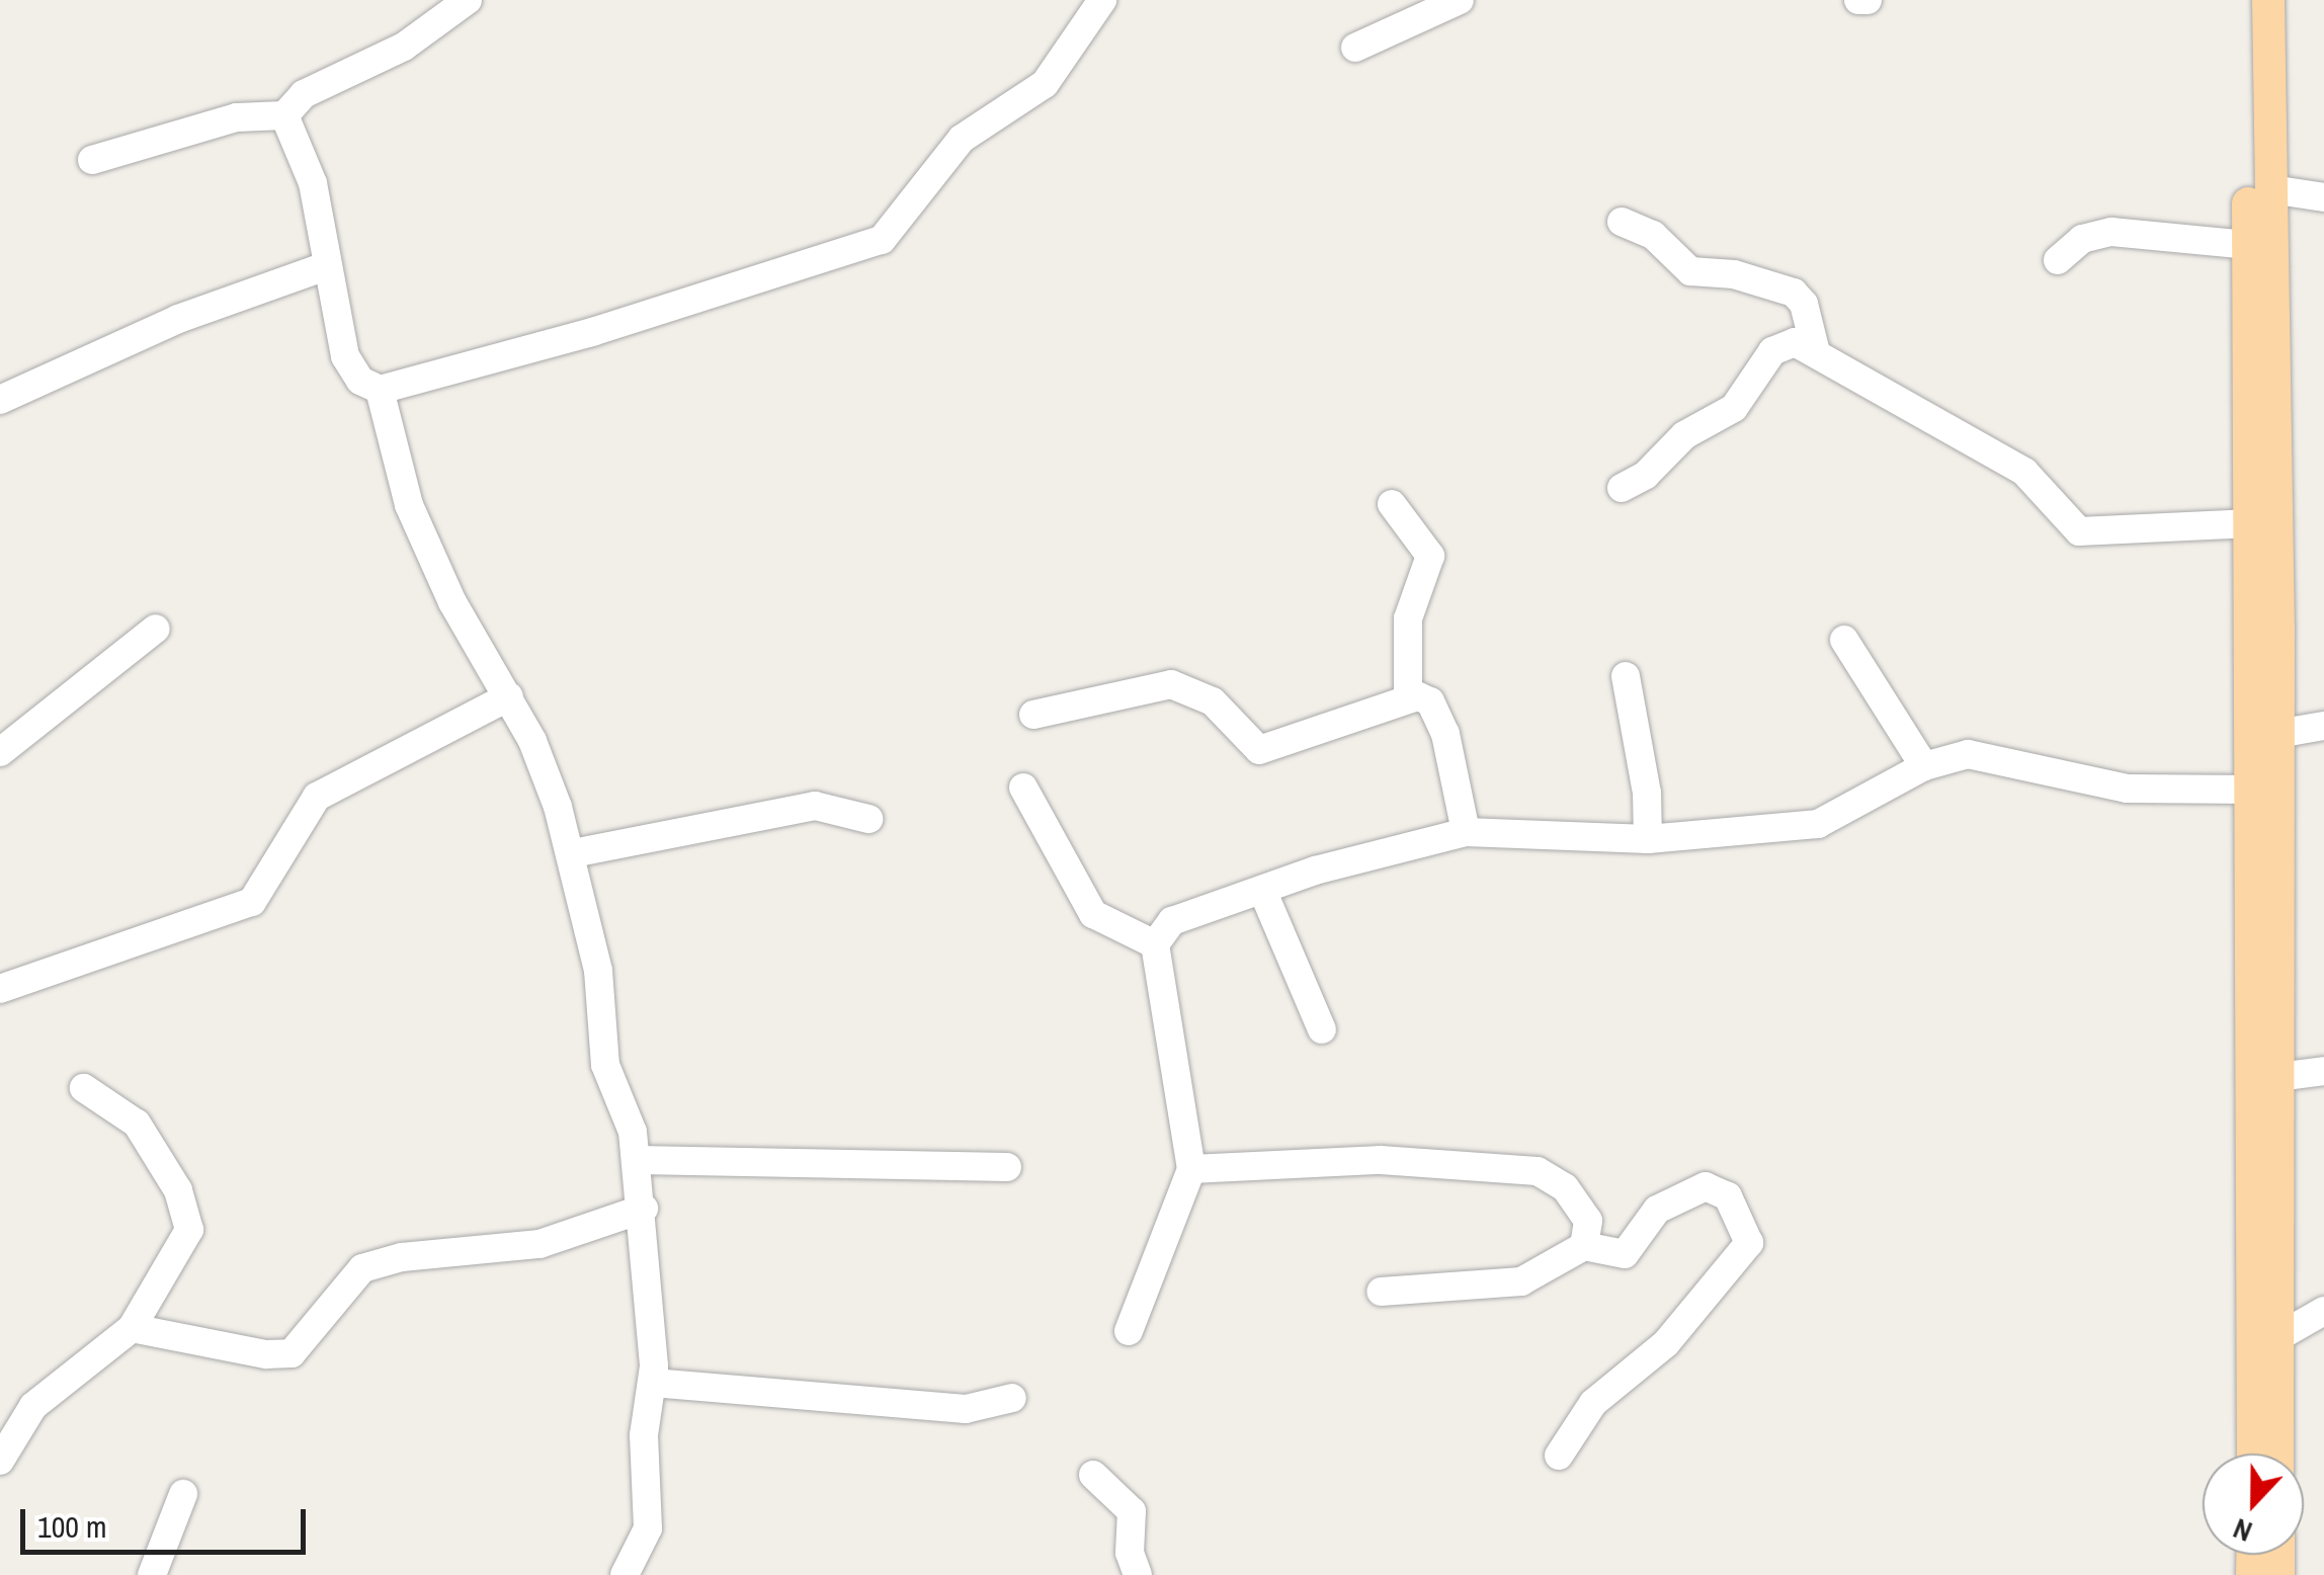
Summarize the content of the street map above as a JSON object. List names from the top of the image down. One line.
{"scale_bar":"100 m","north":"bottom"}
